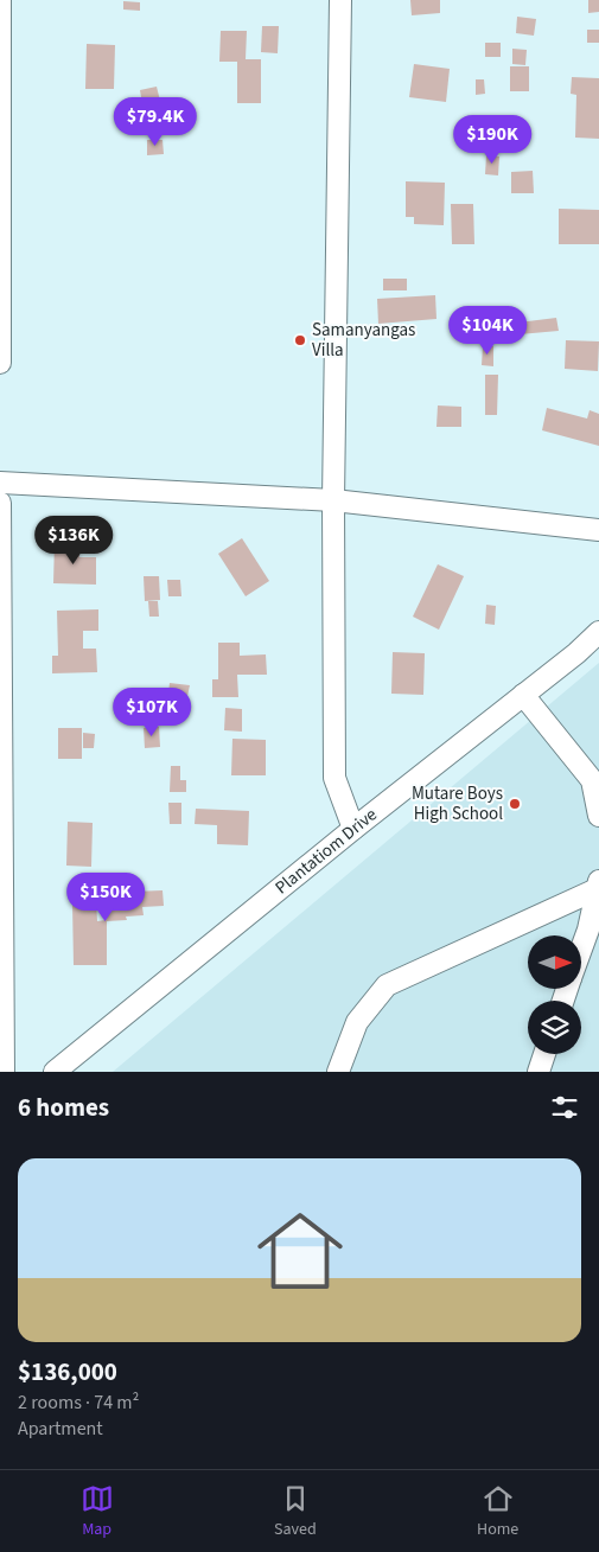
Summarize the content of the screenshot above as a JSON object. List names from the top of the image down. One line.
{"streets":{"street":["Plantatiom Drive"]},"places":["Samanyangas Villa","Mutare Boys High School"],"north":"right","page":{"price":["$79.4K","$190K","$104K","$136K","$107K","$150K"],"heading":"6 homes","list":[{"name":"$136,000","note":"2 rooms · 74 m² · Apartment"}],"tabs":["Map","Saved","Home"]}}
